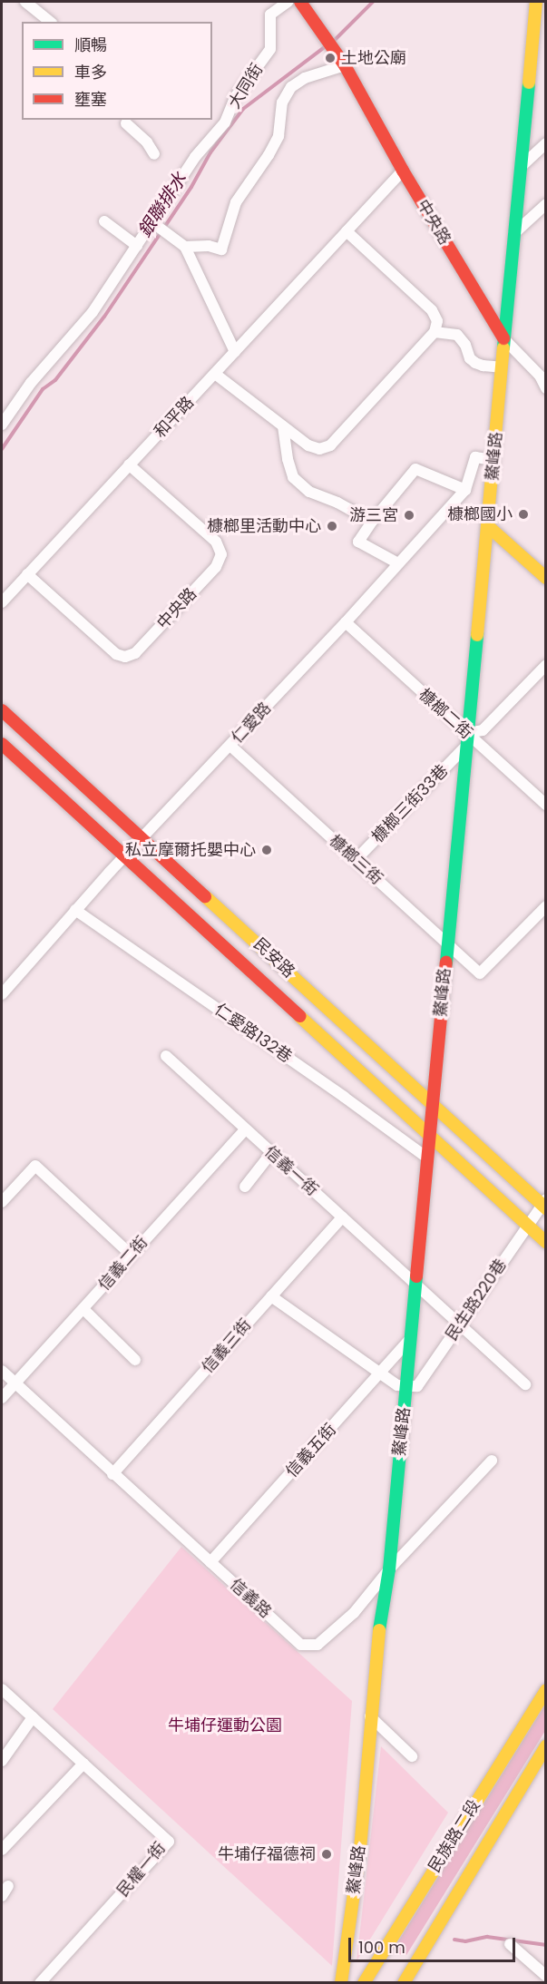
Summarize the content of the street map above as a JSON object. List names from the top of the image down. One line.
{"streets":{"street":["大同街","中央路","和平路","鰲峰路","槺榔二街","仁愛路","槺榔三街33巷","槺榔三街","民安路","仁愛路132巷","信義一街","信義二街","民生路220巷","信義三街","信義五街","信義路","民族路二段","民權一街"]},"crossings":[["中央路","和平路"],["中央路","鰲峰路"],["鰲峰路","槺榔二街"],["鰲峰路","仁愛路"],["鰲峰路","槺榔三街33巷"],["鰲峰路","槺榔三街"],["鰲峰路","民安路"],["鰲峰路","仁愛路132巷"],["鰲峰路","信義一街"],["鰲峰路","民生路220巷"],["鰲峰路","信義五街"],["鰲峰路","信義路"],["槺榔二街","仁愛路"],["仁愛路","槺榔三街"],["仁愛路","民安路"],["仁愛路","仁愛路132巷"],["槺榔三街33巷","槺榔三街"],["民安路","民生路220巷"],["信義一街","信義二街"],["信義一街","信義三街"],["信義二街","信義路"],["信義三街","信義路"],["信義五街","信義路"]],"water":["銀聯排水"],"parks":["牛埔仔運動公園"],"places":["土地公廟","槺榔國小","游三宮","槺榔里活動中心","私立摩爾托嬰中心","牛埔仔福德祠"],"legend":["順暢","車多","壅塞"],"scale_bar":"100 m"}
